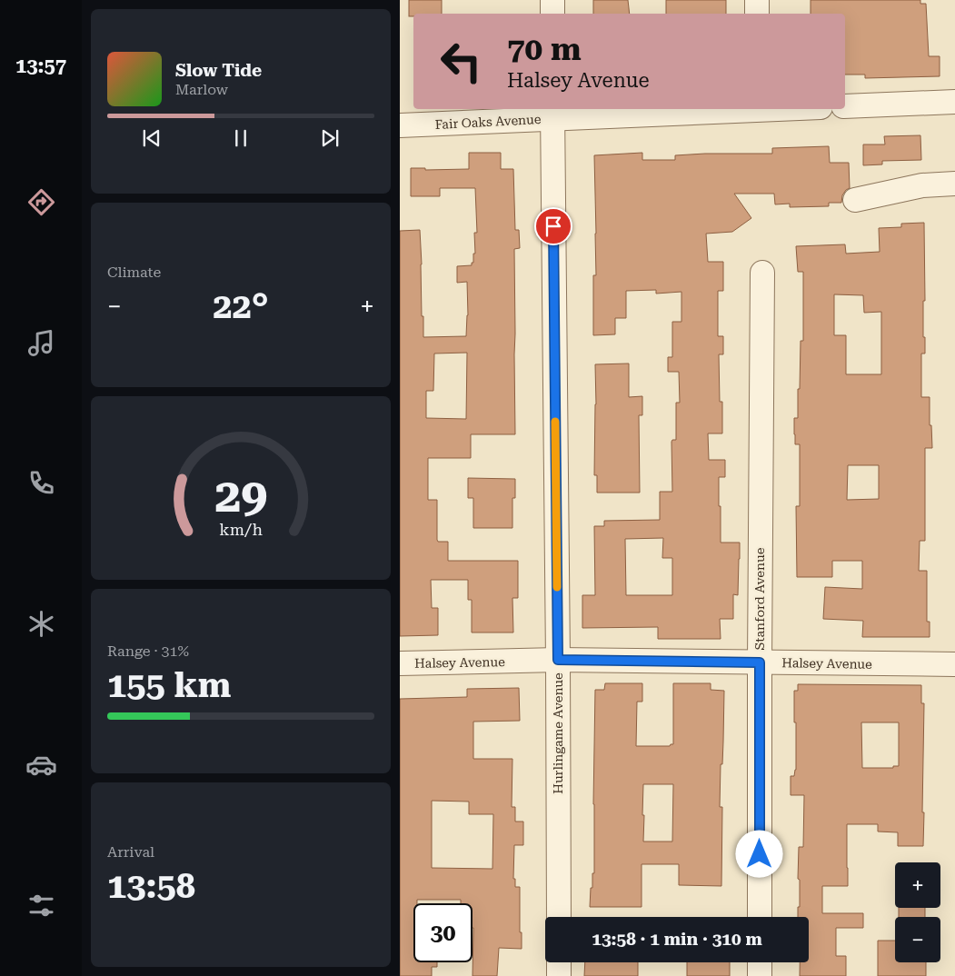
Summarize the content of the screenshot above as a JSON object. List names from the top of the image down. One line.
{"streets":{"street":["Fair Oaks Avenue","Stanford Avenue","Halsey Avenue","Hurlingame Avenue"]},"crossings":[["Fair Oaks Avenue","Hurlingame Avenue"],["Stanford Avenue","Halsey Avenue"],["Halsey Avenue","Hurlingame Avenue"]],"page":{"tabs":"13:57","turn":["70 m","Halsey Avenue"],"song":["Slow Tide","Marlow"],"tile":["Climate",["Range · 31%","155 km"],["Arrival","13:58"]],"heat":["−","22°","+"],"map_buttons":["+","−"],"limit":"30","trip":"13:58 · 1 min · 310 m","gauge":["29","km/h"]}}
